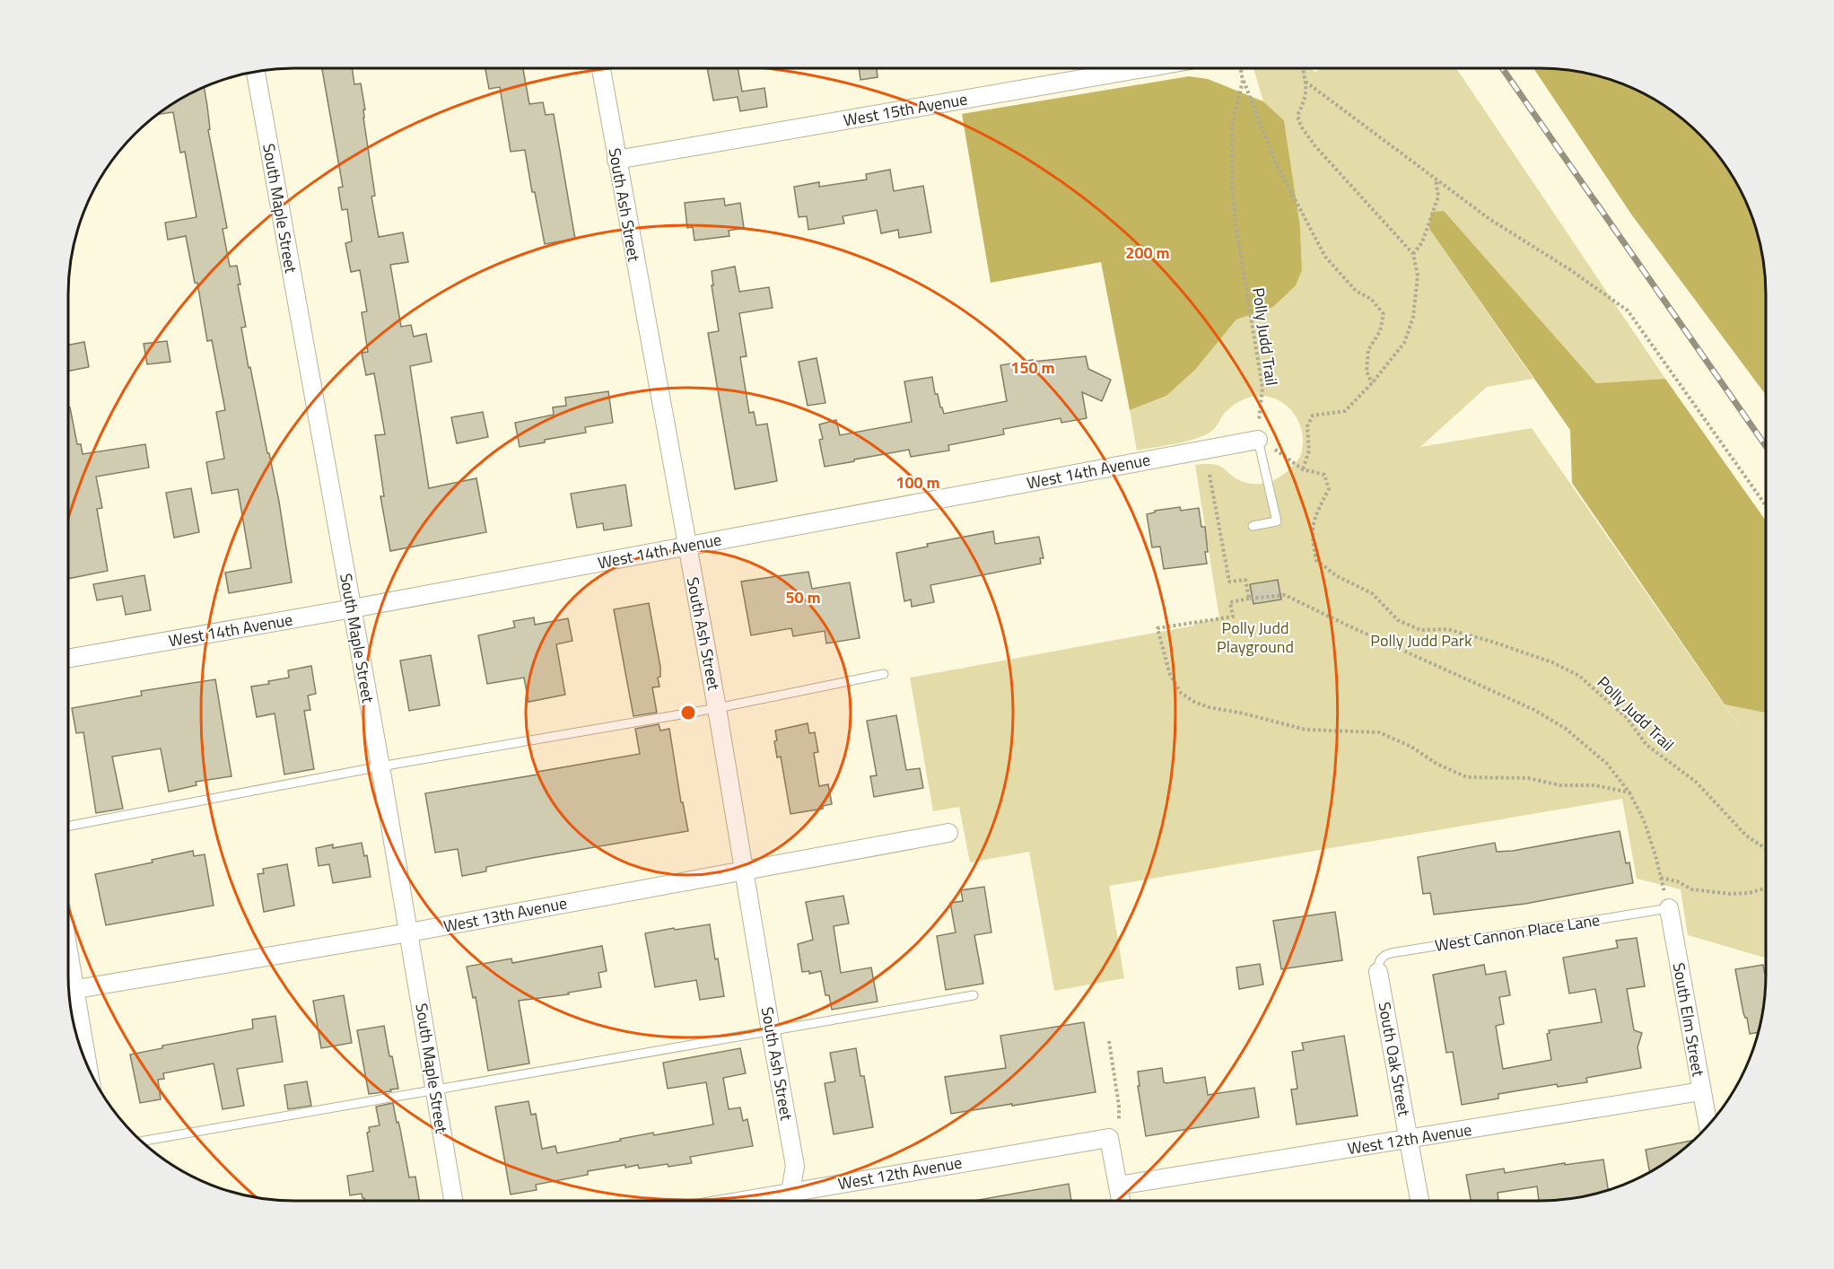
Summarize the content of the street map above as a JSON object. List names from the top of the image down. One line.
{"streets":{"street":["West 15th Avenue","South Ash Street","South Maple Street","West 14th Avenue","West 13th Avenue","South Elm Street","South Oak Street","West 12th Avenue"],"lane":["West Cannon Place Lane"],"path":["Polly Judd Trail"]},"crossings":[["West 15th Avenue","South Ash Street"],["South Ash Street","West 14th Avenue"],["South Ash Street","West 13th Avenue"],["South Ash Street","West 12th Avenue"],["South Maple Street","West 14th Avenue"],["South Maple Street","West 13th Avenue"],["Polly Judd Trail","West 14th Avenue"],["West Cannon Place Lane","South Elm Street"],["West Cannon Place Lane","South Oak Street"],["South Elm Street","West 12th Avenue"],["South Oak Street","West 12th Avenue"]],"parks":["Polly Judd Playground","Polly Judd Park"],"rings":["200 m","150 m","100 m","50 m"]}
